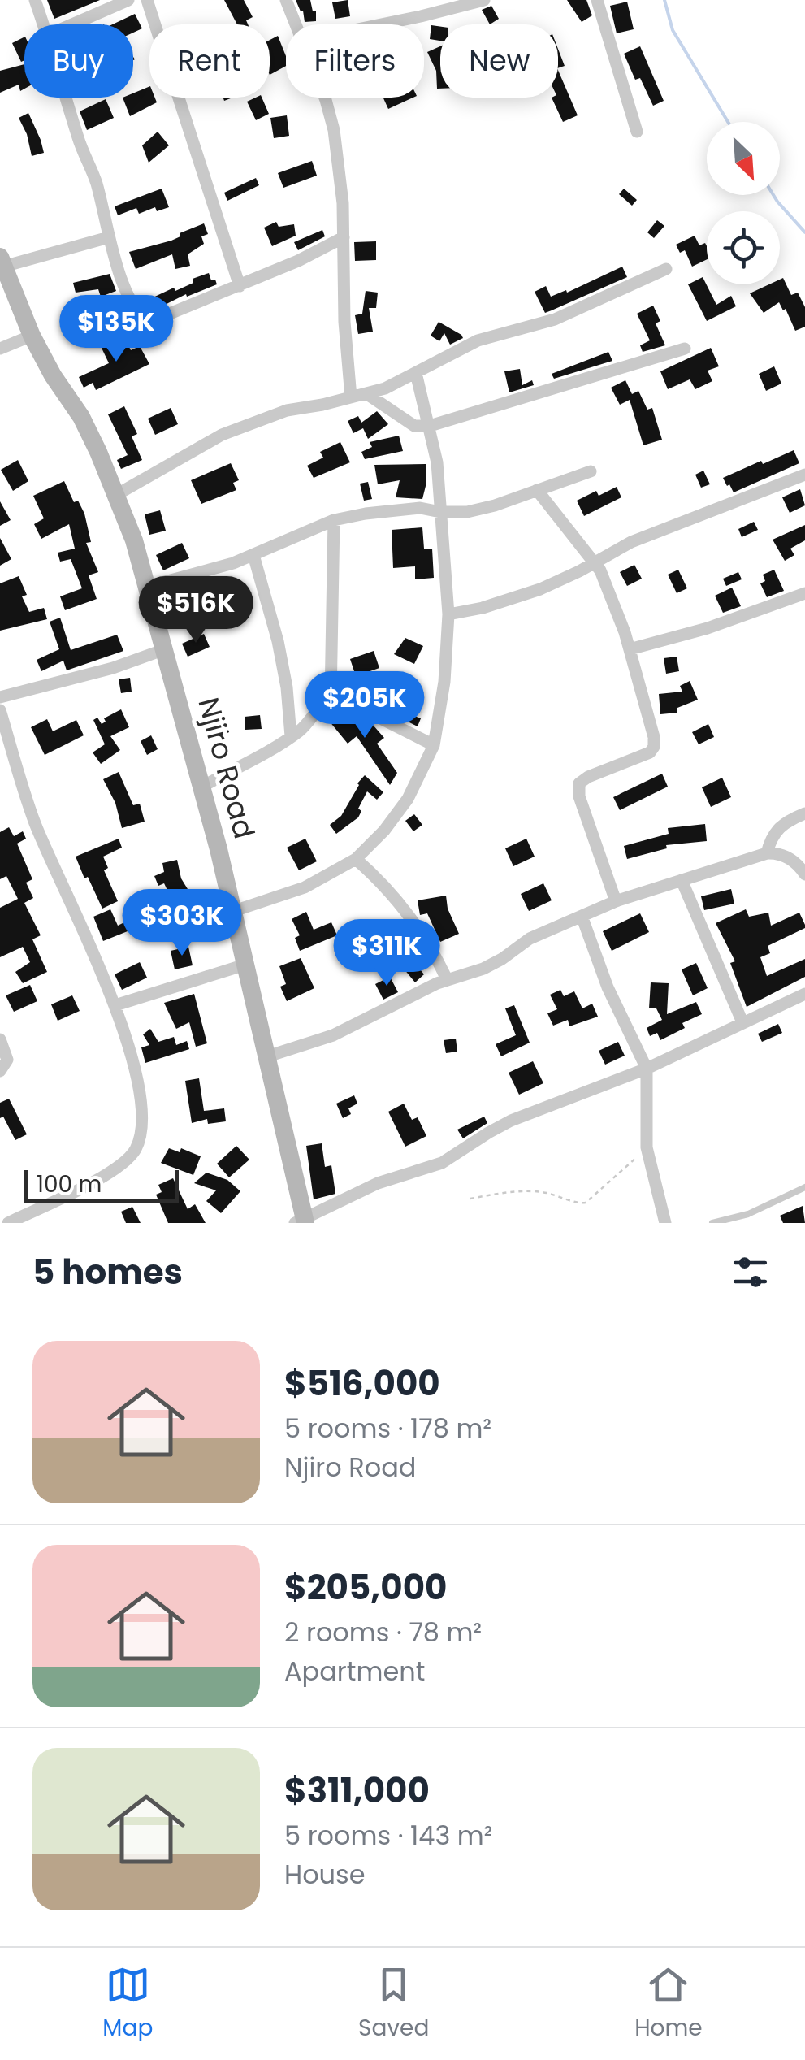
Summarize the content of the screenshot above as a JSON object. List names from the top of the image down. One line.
{"streets":{"street":["Njiro Road"]},"scale_bar":"100 m","north":"bottom right","page":{"chip":["Buy","Rent","Filters","New"],"price":["$135K","$516K","$205K","$303K","$311K"],"scale":"100 m","heading":"5 homes","list":[{"name":"$516,000","note":"5 rooms · 178 m² · Njiro Road"},{"name":"$205,000","note":"2 rooms · 78 m² · Apartment"},{"name":"$311,000","note":"5 rooms · 143 m² · House"}],"tabs":["Map","Saved","Home"]}}
